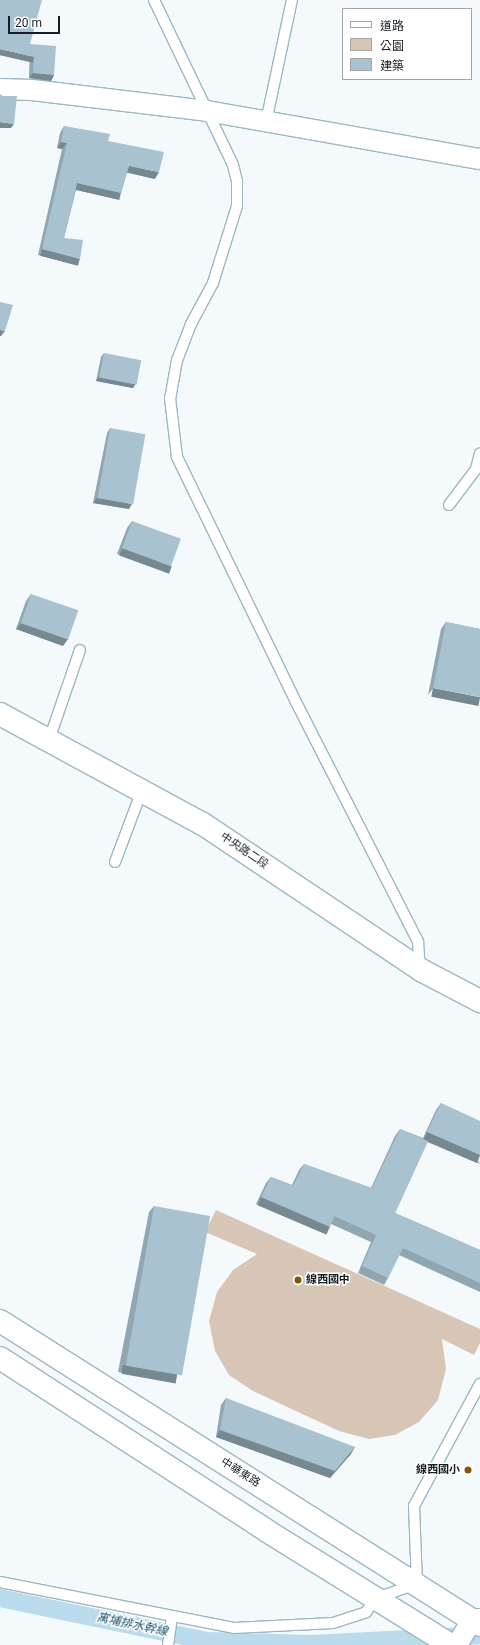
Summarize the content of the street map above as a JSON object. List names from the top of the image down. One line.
{"streets":{"main road":["中央路二段","中華東路"]},"water":["寓埔排水幹線"],"places":["線西國中","線西國小"],"legend":["道路","公園","建築"],"scale_bar":"20 m"}
